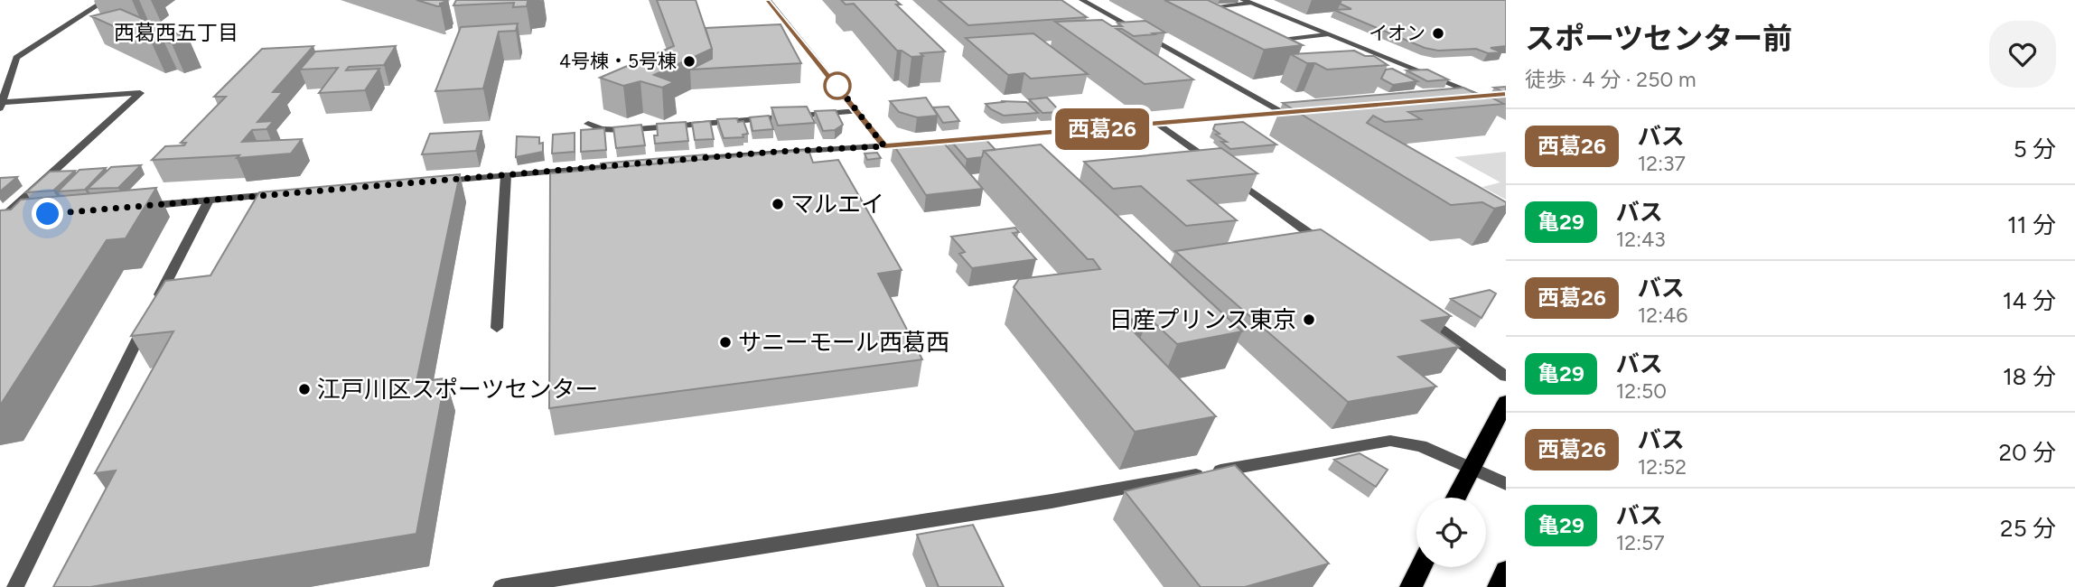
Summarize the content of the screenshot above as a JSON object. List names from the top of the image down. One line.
{"districts":["西葛西五丁目"],"places":["イオン","4号棟・5号棟","マルエイ","日産プリンス東京","サニーモール西葛西","江戸川区スポーツセンター"],"lines":["bus line 西葛26"],"page":{"on_map":"西葛26","heading":["スポーツセンター前","徒歩 · 4 分 · 250 m"],"list":[{"mark":"西葛26","name":"バス","note":"12:37","value":"5 分"},{"mark":"亀29","name":"バス","note":"12:43","value":"11 分"},{"mark":"西葛26","name":"バス","note":"12:46","value":"14 分"},{"mark":"亀29","name":"バス","note":"12:50","value":"18 分"},{"mark":"西葛26","name":"バス","note":"12:52","value":"20 分"},{"mark":"亀29","name":"バス","note":"12:57","value":"25 分"}]}}
